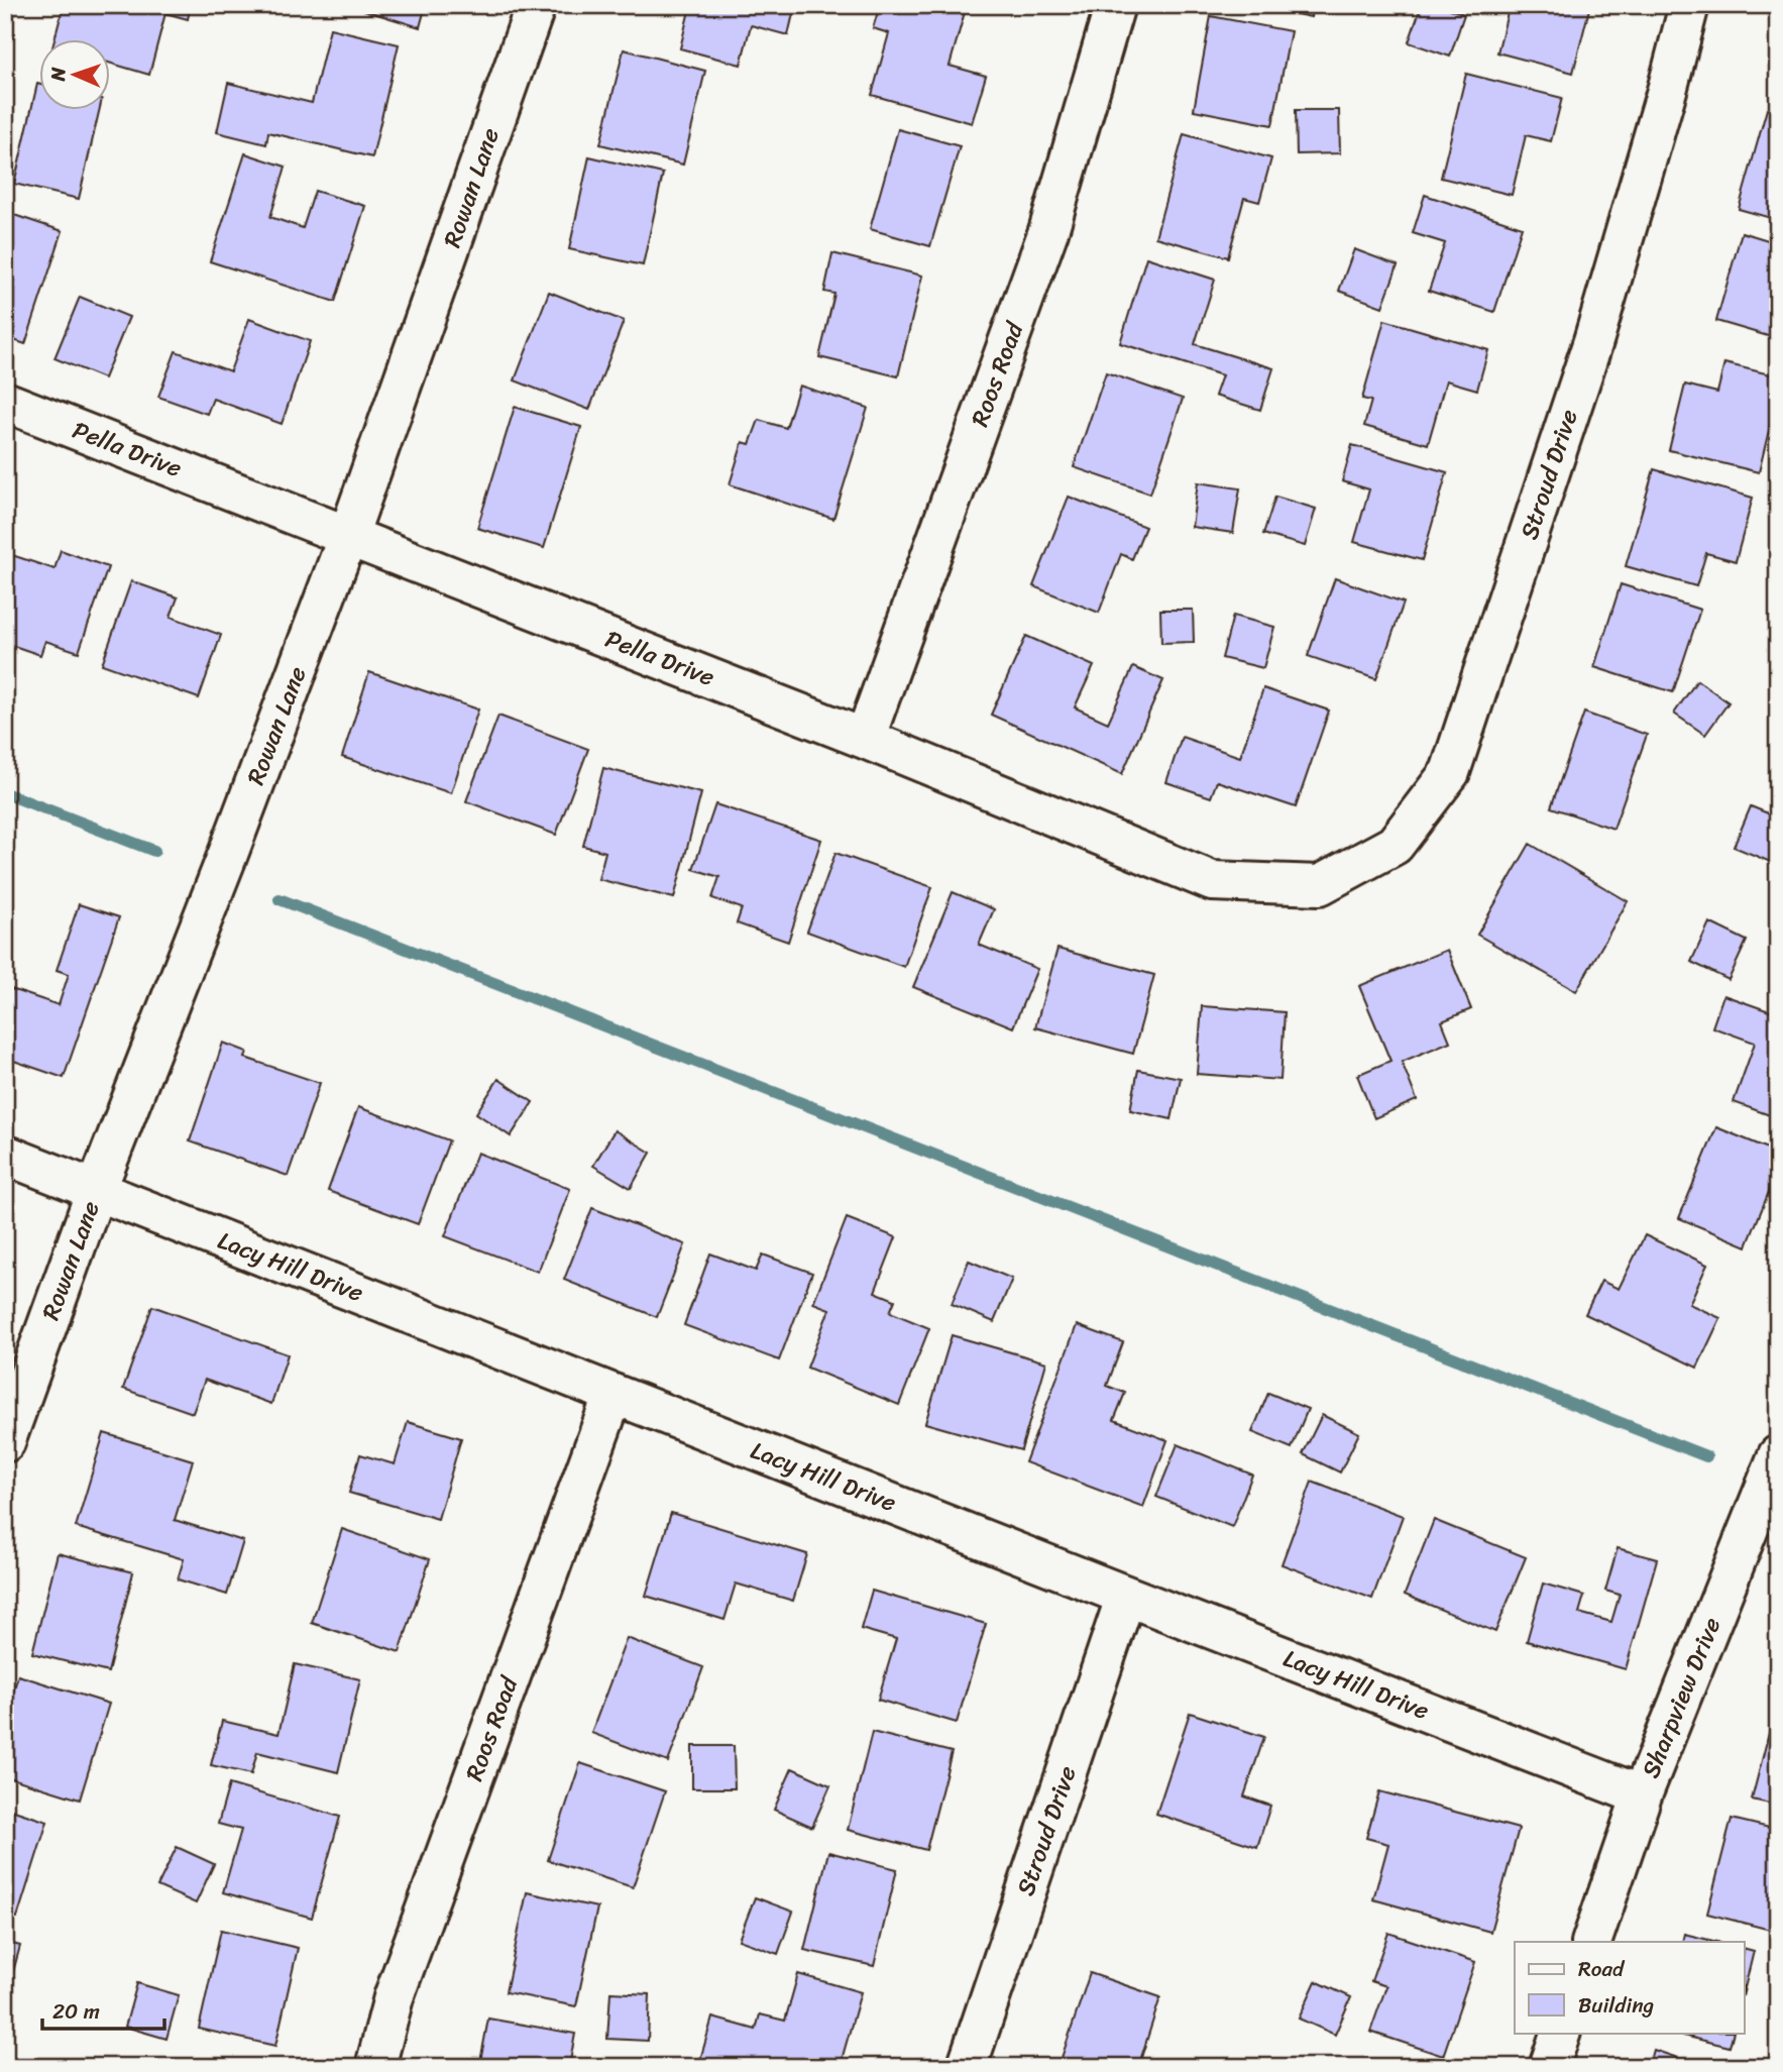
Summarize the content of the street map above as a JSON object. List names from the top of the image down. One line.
{"streets":{"street":["Rowan Lane","Roos Road","Pella Drive","Stroud Drive","Lacy Hill Drive","Sharpview Drive"]},"crossings":[["Rowan Lane","Pella Drive"],["Rowan Lane","Lacy Hill Drive"],["Roos Road","Pella Drive"],["Roos Road","Lacy Hill Drive"],["Pella Drive","Stroud Drive"],["Stroud Drive","Lacy Hill Drive"],["Lacy Hill Drive","Sharpview Drive"]],"legend":["Road","Building"],"scale_bar":"20 m","north":"left"}
